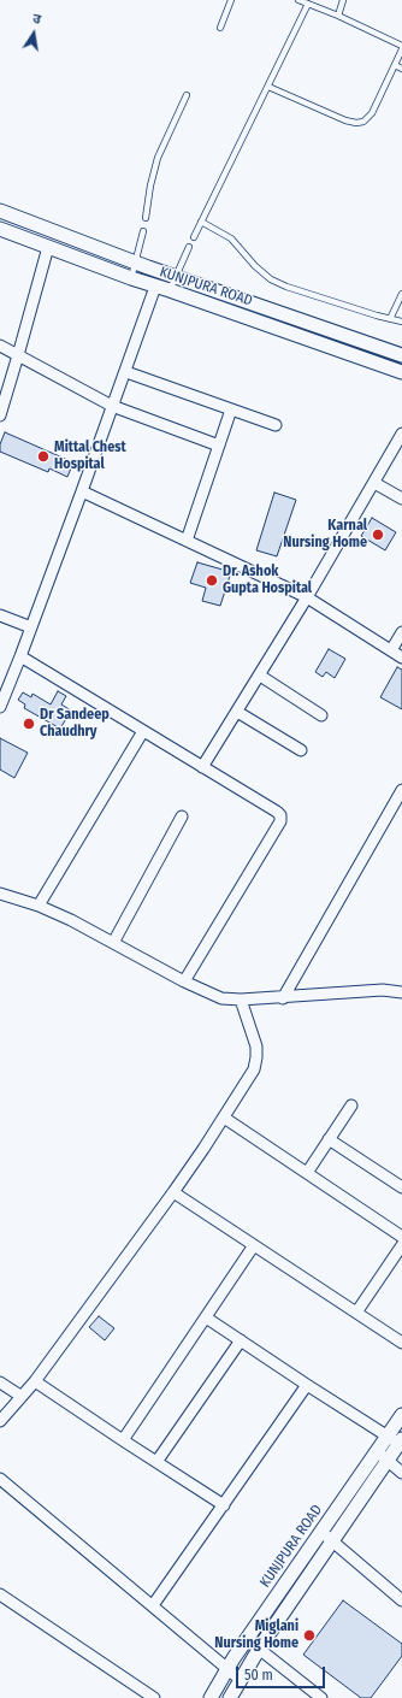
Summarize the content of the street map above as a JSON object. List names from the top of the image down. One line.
{"streets":{"street":["KUNJPURA ROAD"]},"places":["Mittal Chest Hospital","Karnal Nursing Home","Dr. Ashok Gupta Hospital","Dr Sandeep Chaudhry","Miglani Nursing Home"],"scale_bar":"50 m","north":"top"}
